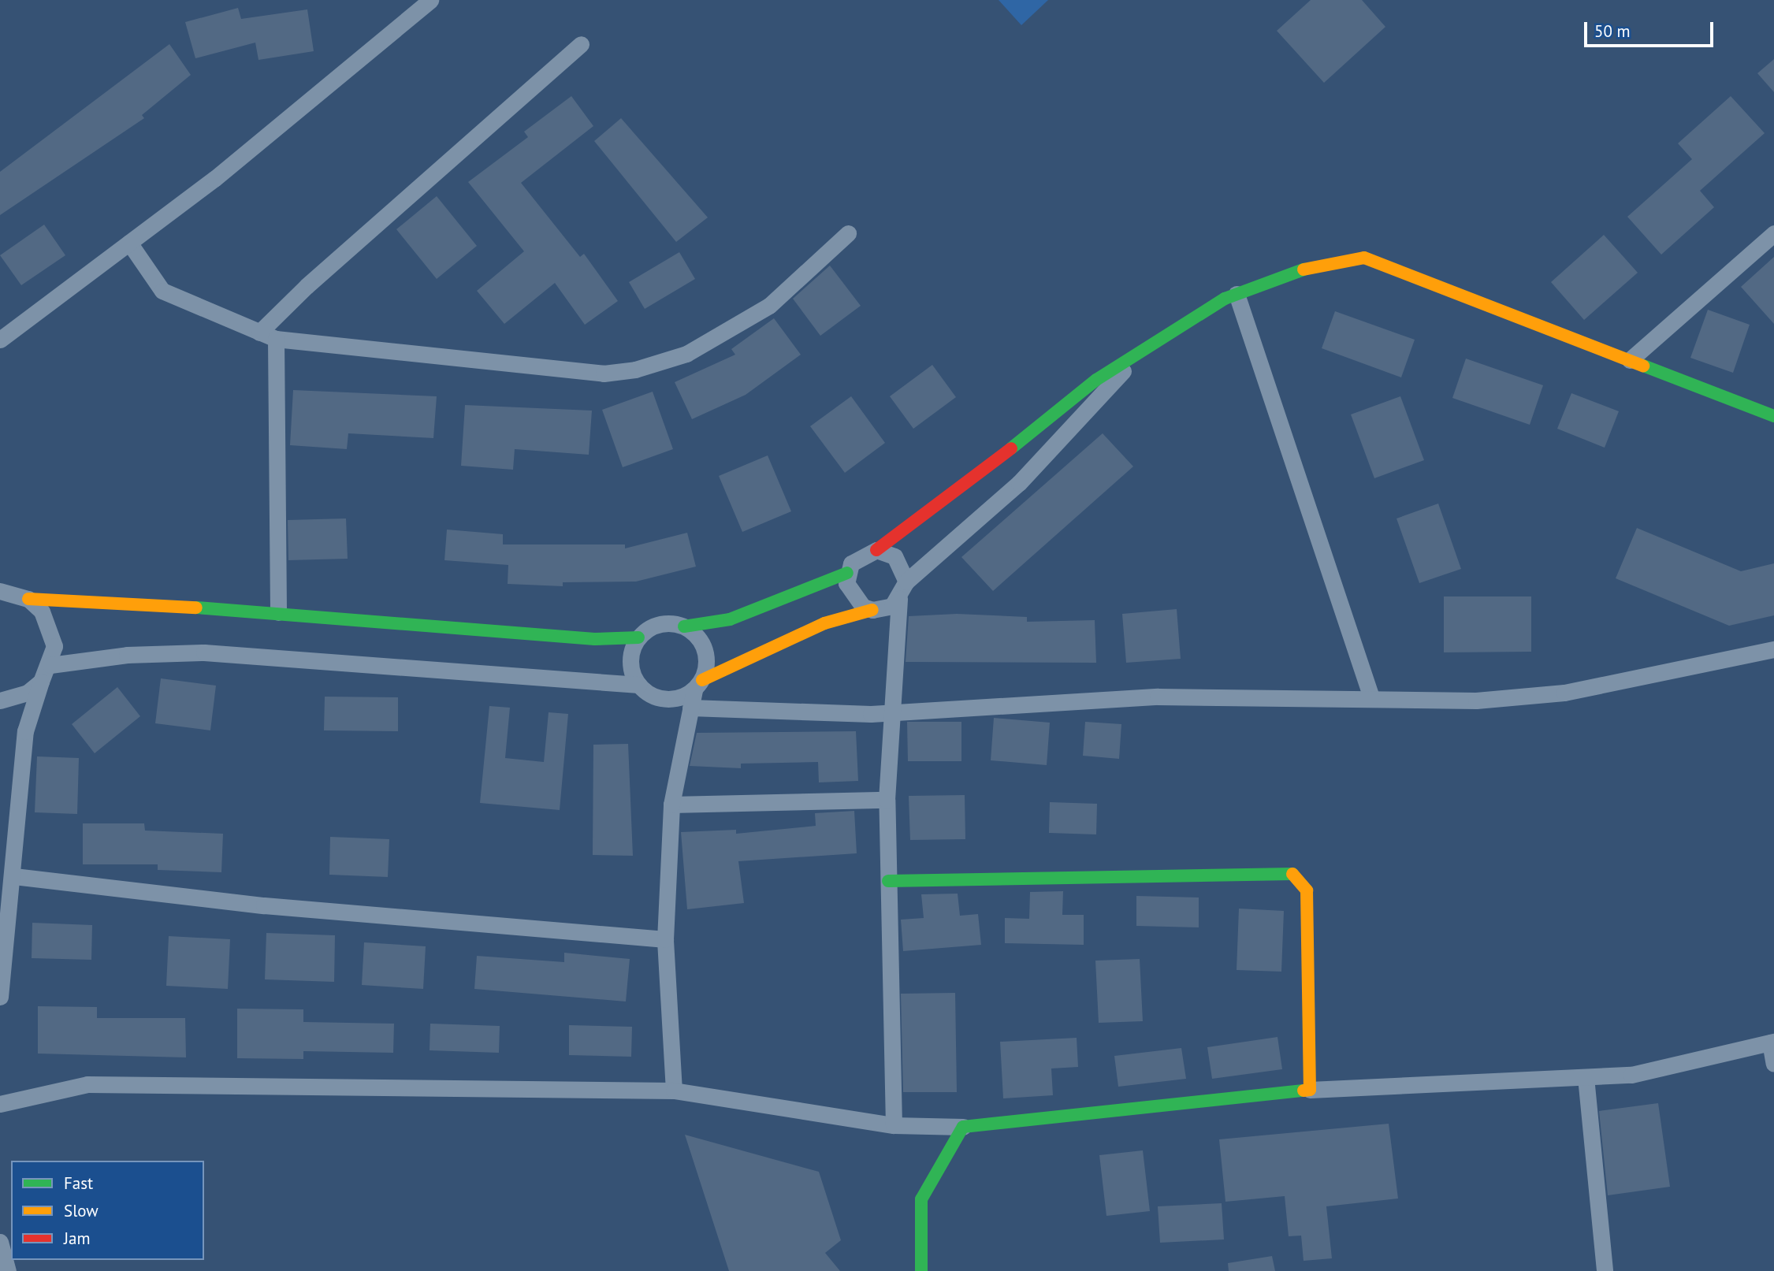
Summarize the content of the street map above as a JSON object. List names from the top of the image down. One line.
{"legend":["Fast","Slow","Jam"],"scale_bar":"50 m"}
